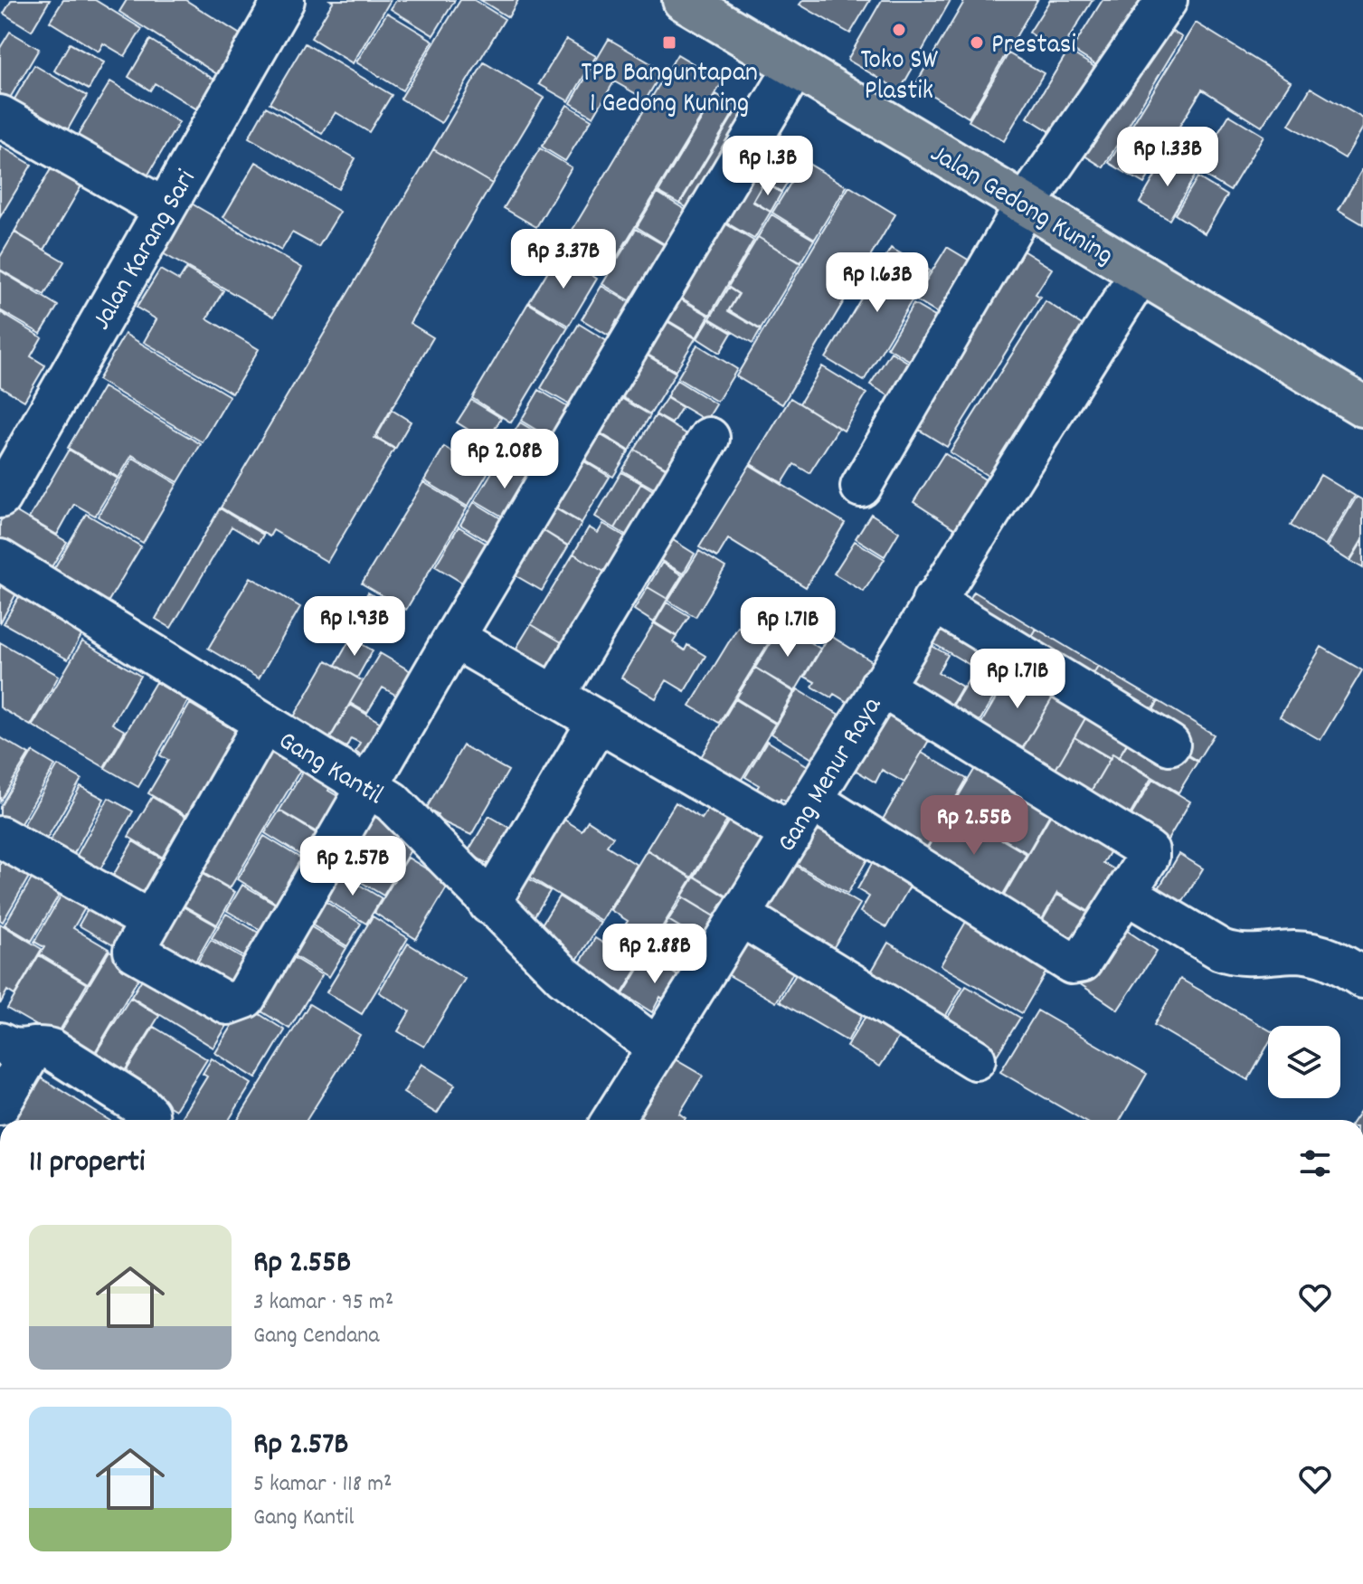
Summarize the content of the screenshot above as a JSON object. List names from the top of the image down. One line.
{"streets":{"main road":["Jalan Gedong Kuning"],"street":["Jalan Karang Sari","Gang Kantil","Gang Menur Raya"]},"crossings":[["Jalan Gedong Kuning","Gang Menur Raya"],["Gang Kantil","Gang Menur Raya"]],"places":{"other":["Toko SW Plastik","Prestasi"],"transit":["TPB Banguntapan 1 Gedong Kuning"]},"page":{"price":["Rp 1.33B","Rp 1.3B","Rp 3.37B","Rp 1.63B","Rp 2.08B","Rp 1.93B","Rp 1.71B","Rp 1.71B","Rp 2.55B","Rp 2.57B","Rp 2.88B"],"heading":"11 properti","list":[{"name":"Rp 2.55B","note":"3 kamar · 95 m² · Gang Cendana"},{"name":"Rp 2.57B","note":"5 kamar · 118 m² · Gang Kantil"}]}}
